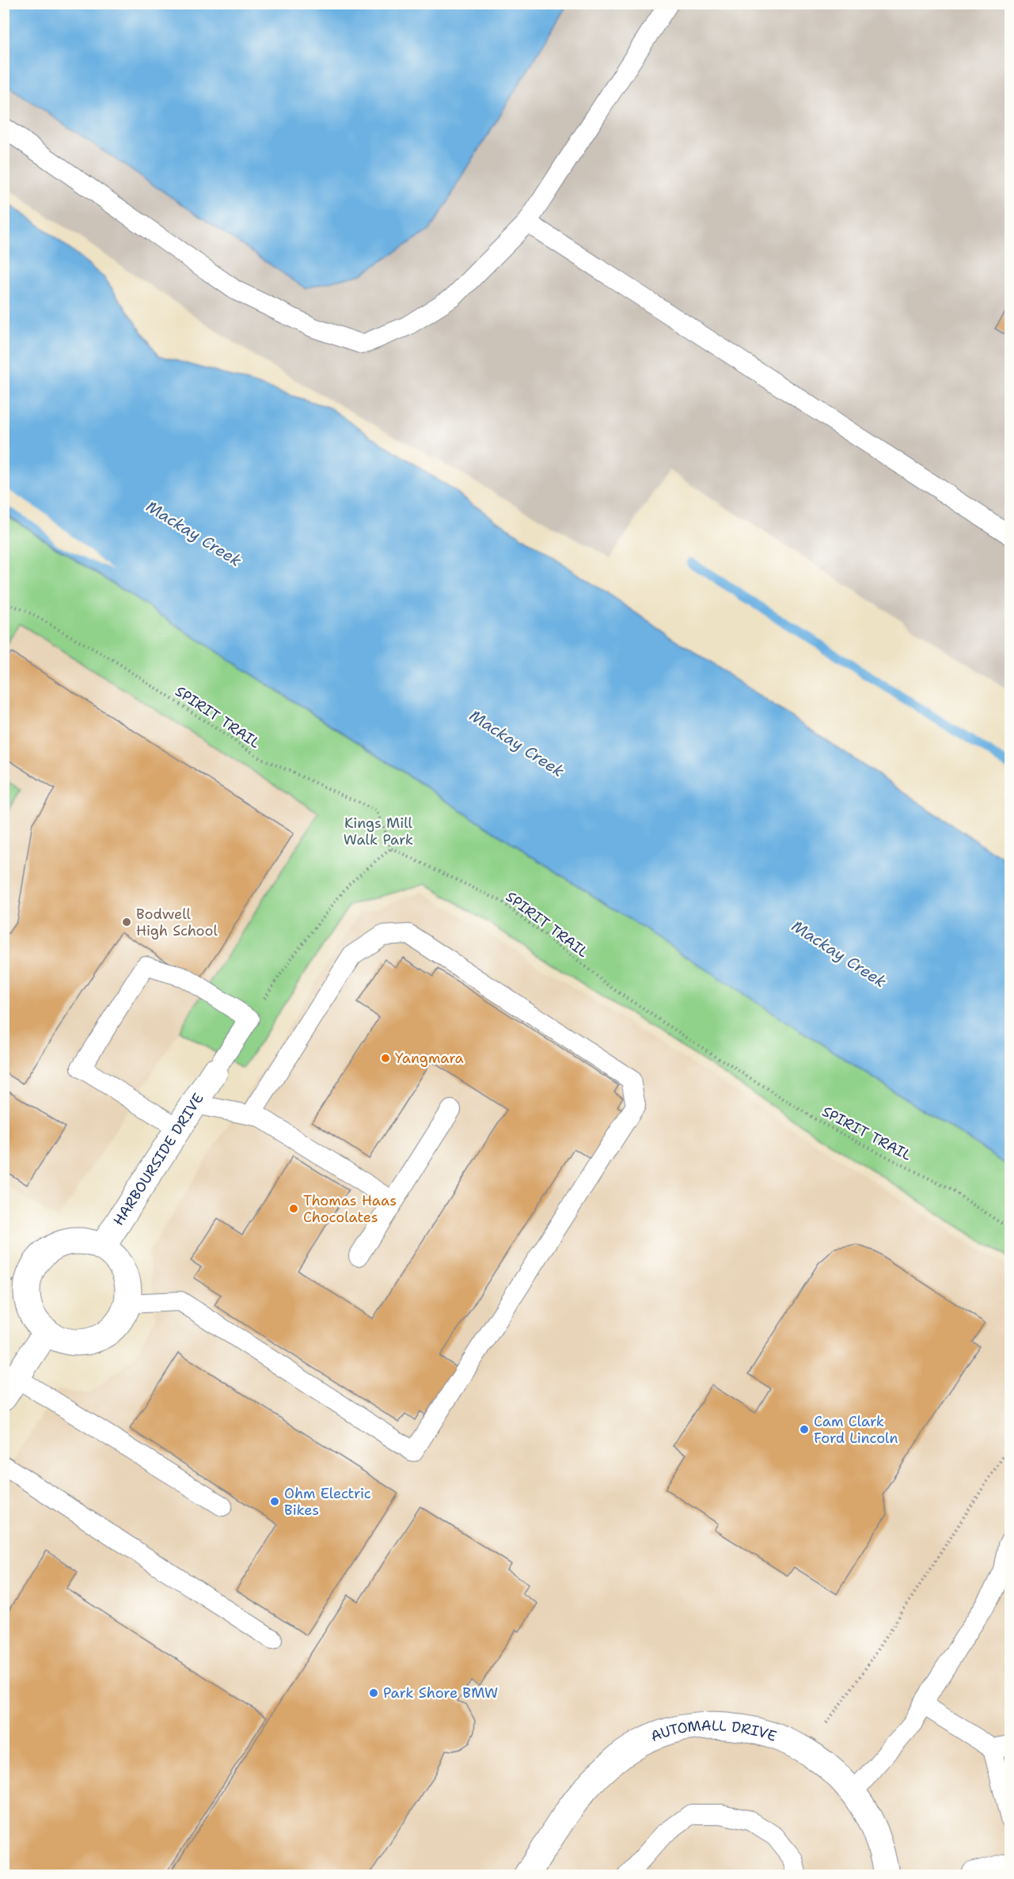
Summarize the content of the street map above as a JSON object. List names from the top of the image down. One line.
{"streets":{"street":["HARBOURSIDE DRIVE","AUTOMALL DRIVE"],"path":["SPIRIT TRAIL"]},"water":["Mackay Creek"],"parks":["Kings Mill Walk Park"],"places":["Bodwell High School","Yangmara","Thomas Haas Chocolates","Cam Clark Ford Lincoln","Ohm Electric Bikes","Park Shore BMW"]}
